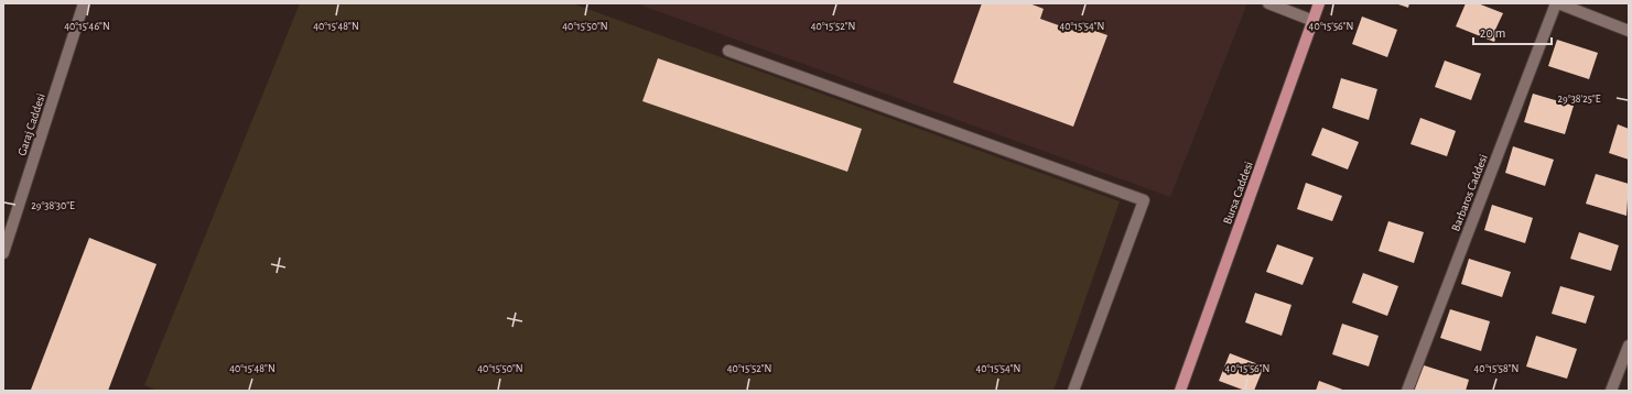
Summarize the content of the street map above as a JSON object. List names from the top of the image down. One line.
{"streets":{"main road":["Bursa Caddesi"],"street":["Garaj Caddesi","Barbaros Caddesi"]},"scale_bar":"20 m","coordinates":["40°15'46\"N","40°15'48\"N","40°15'50\"N","40°15'52\"N","40°15'54\"N","40°15'56\"N","29°38'25\"E","29°38'30\"E","40°15'58\"N"]}
